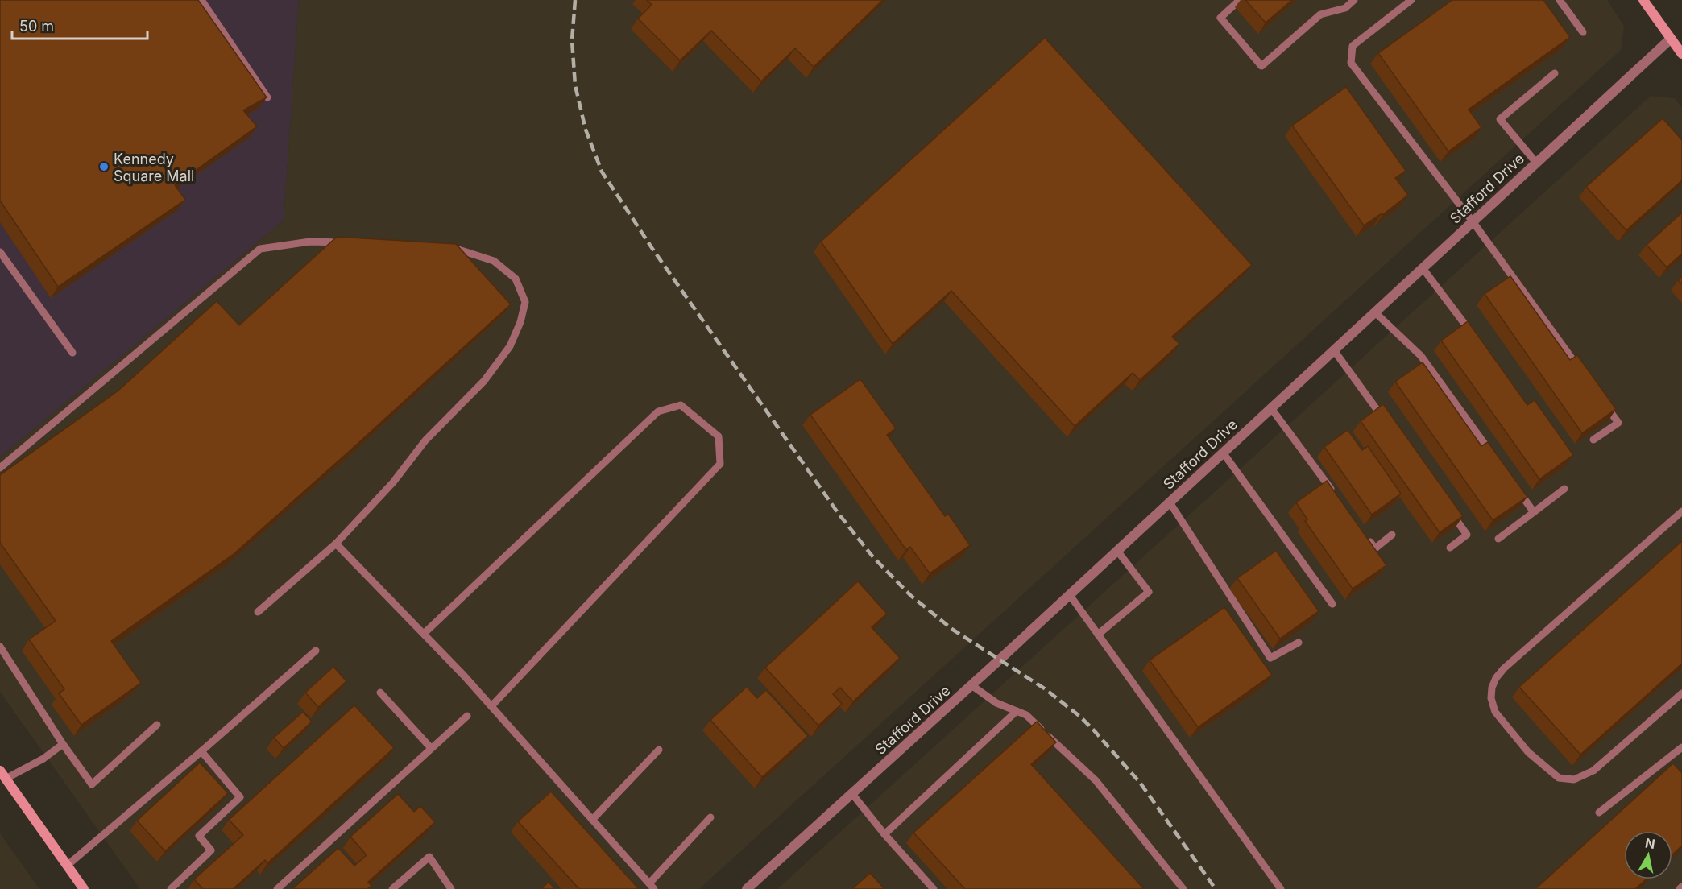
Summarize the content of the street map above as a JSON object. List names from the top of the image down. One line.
{"streets":{"street":["Stafford Drive"]},"places":["Kennedy Square Mall"],"scale_bar":"50 m","north":"top"}
